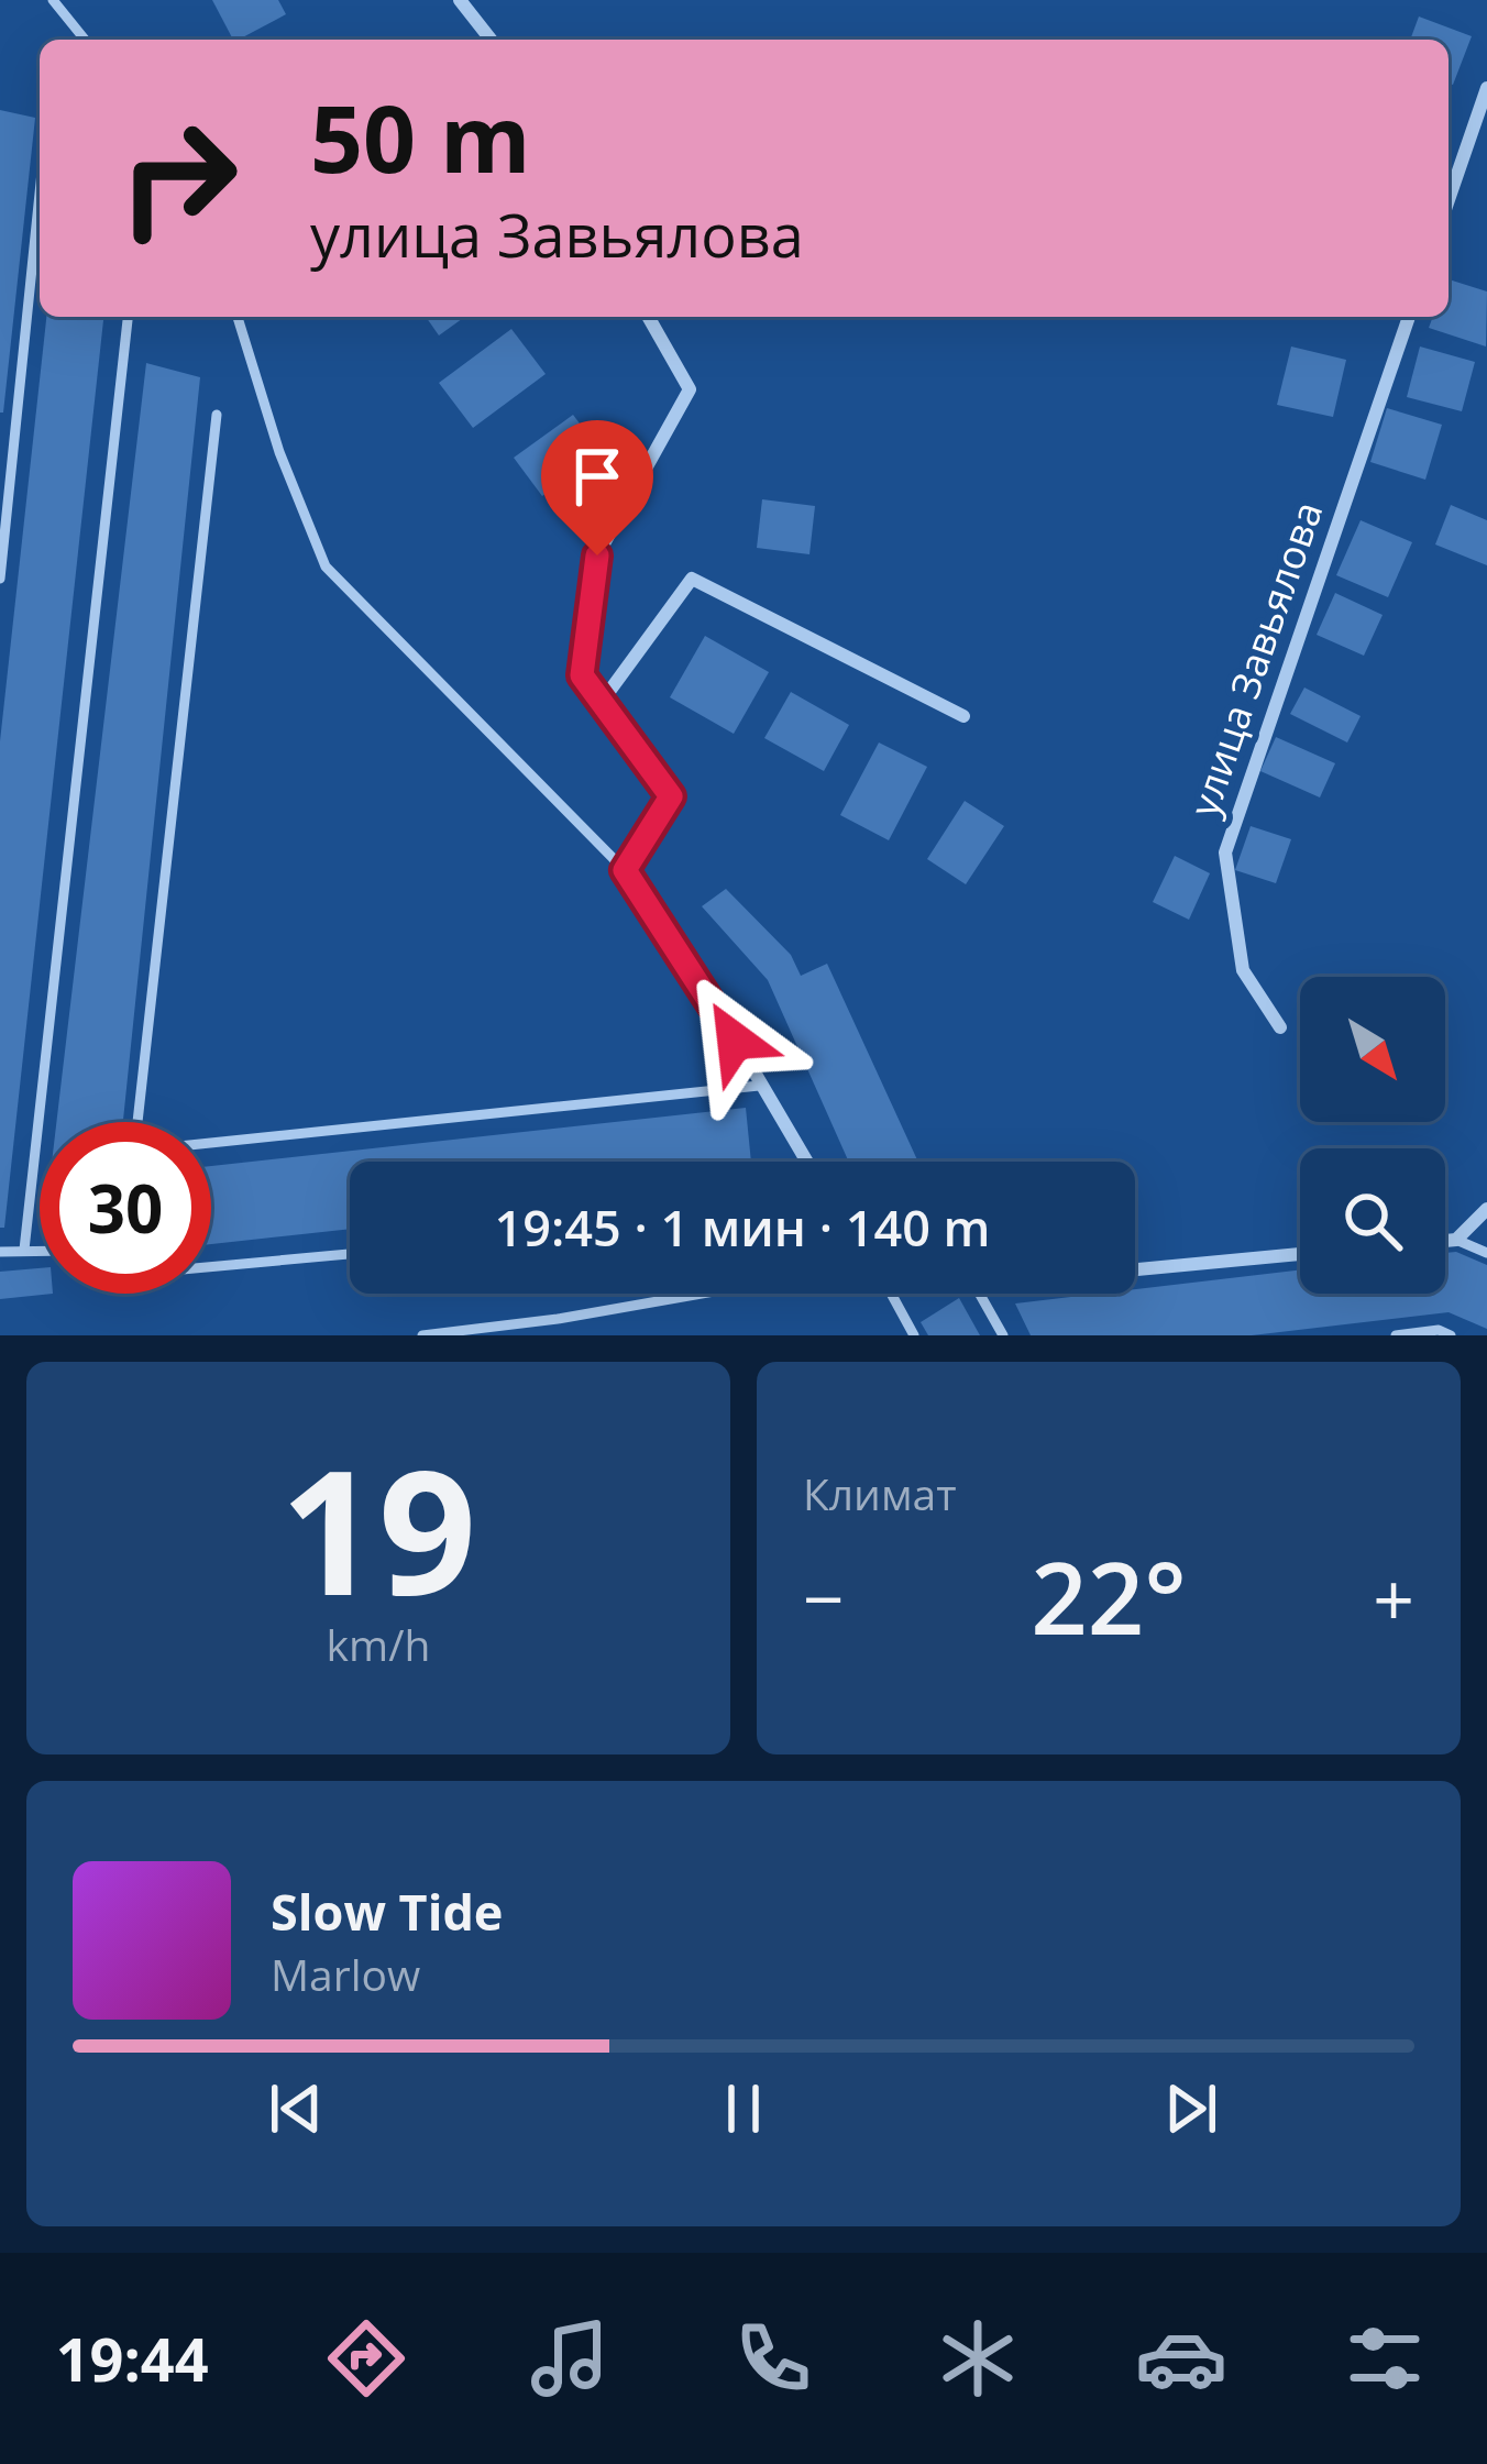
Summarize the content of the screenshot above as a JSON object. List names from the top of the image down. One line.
{"streets":{"street":["улица Завьялова"]},"north":"bottom right","page":{"turn":["50 m","улица Завьялова"],"limit":"30","trip":"19:45 · 1 мин · 140 m","tile":[["19","km/h"],"Климат"],"heat":["−","22°","+"],"song":["Slow Tide","Marlow"],"tabs":"19:44"}}
